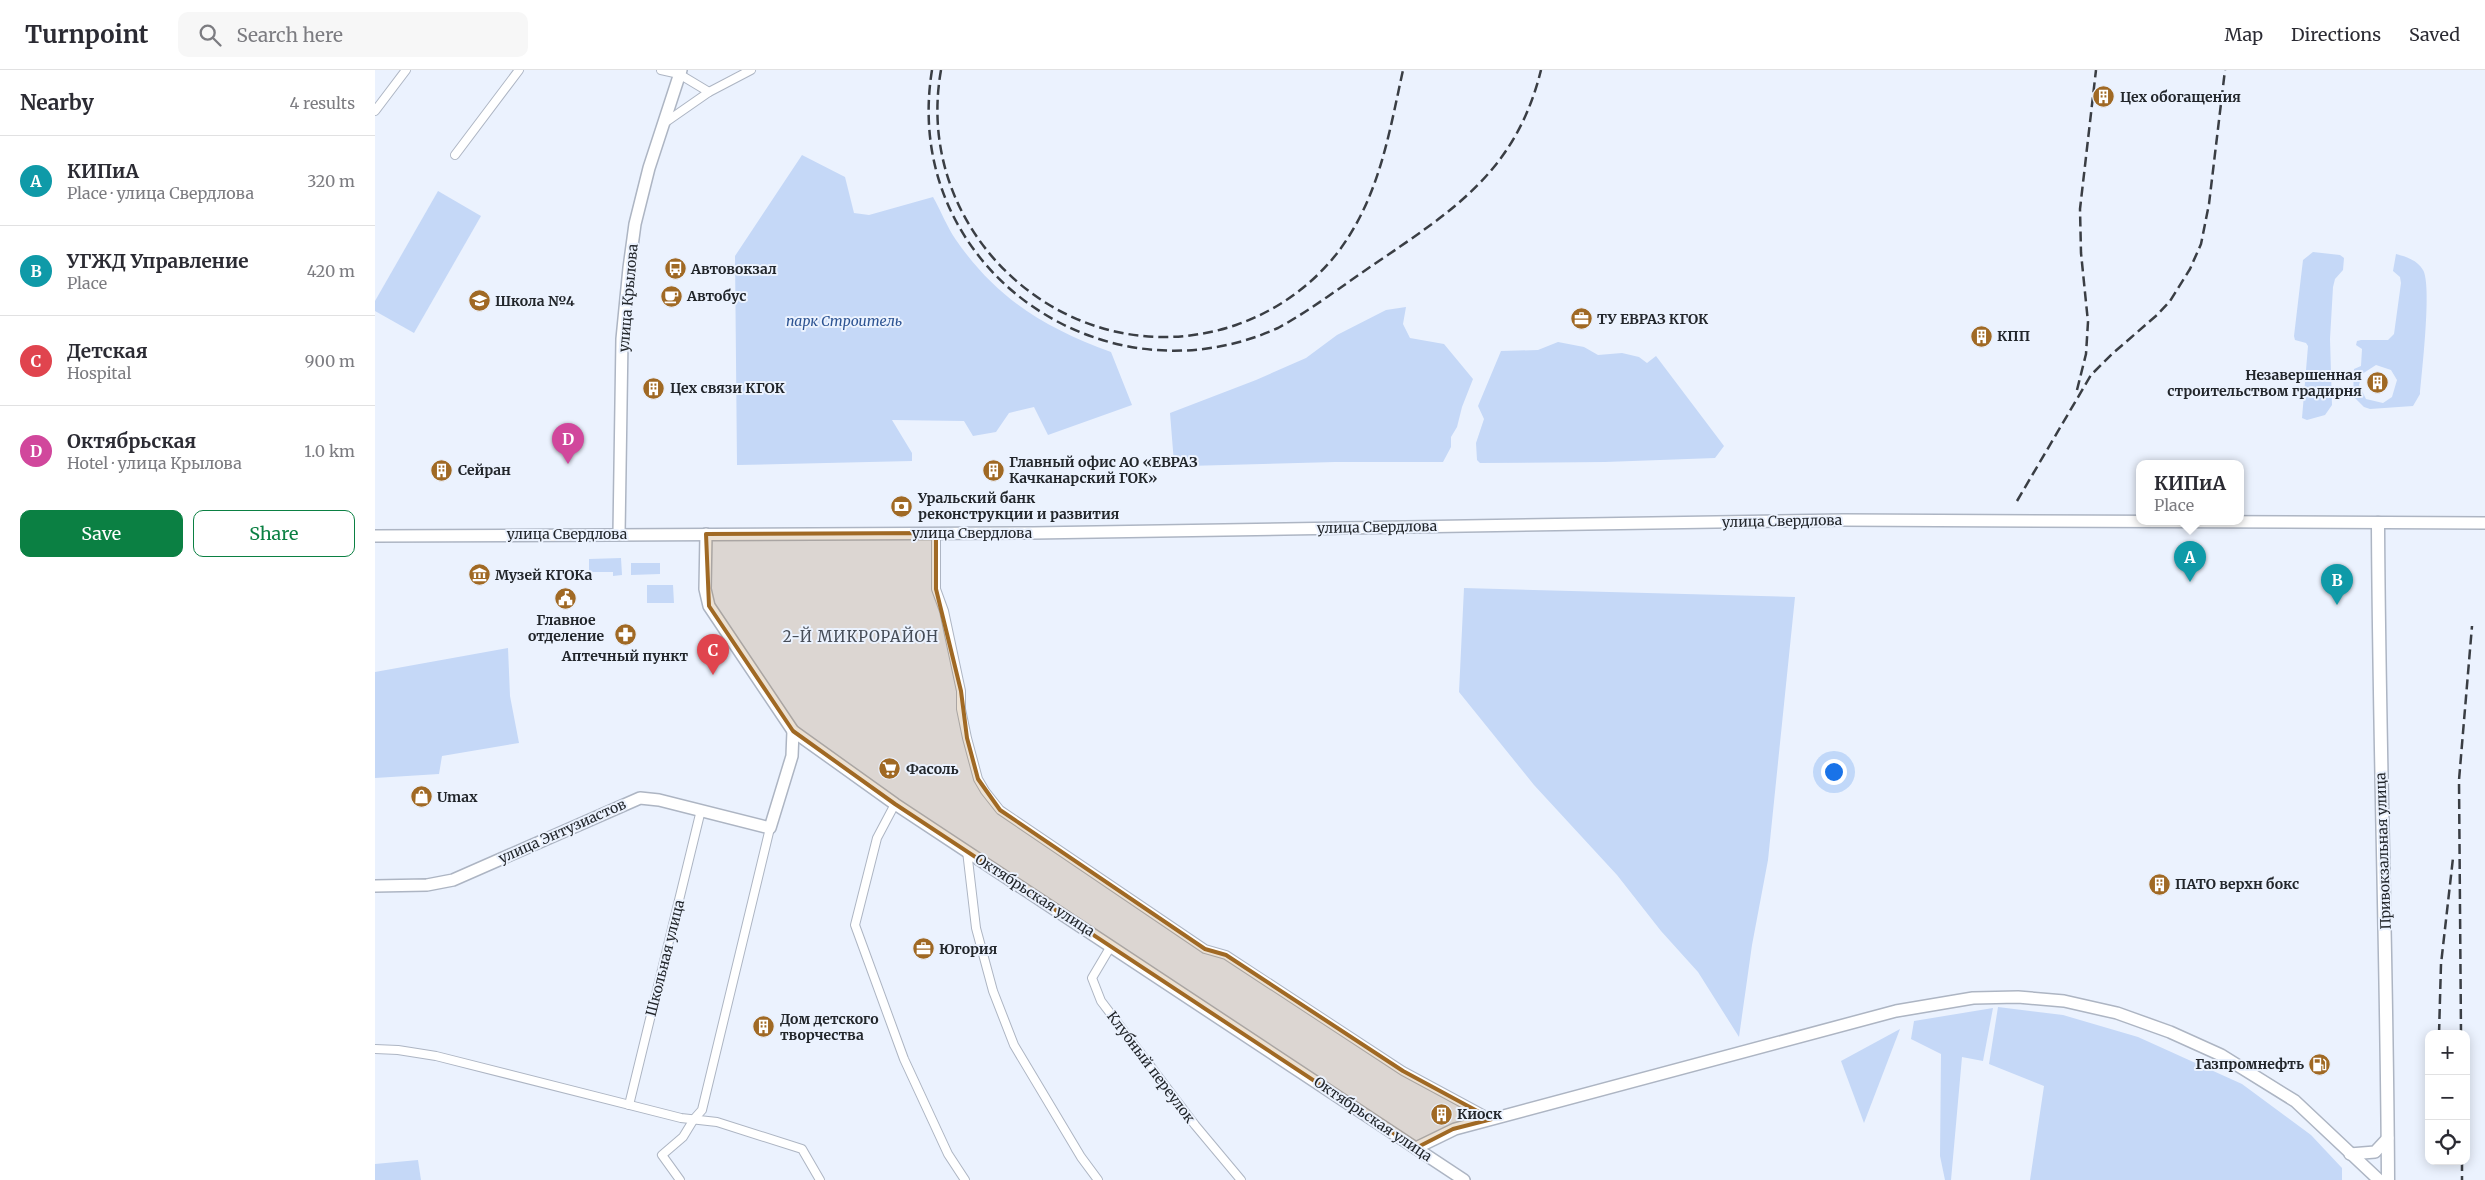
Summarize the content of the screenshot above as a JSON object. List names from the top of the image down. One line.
{"streets":{"main road":["Привокзальная улица"],"street":["улица Крылова","улица Свердлова","улица Энтузиастов","Октябрьская улица","Школьная улица","Клубный переулок"]},"crossings":[["улица Крылова","улица Свердлова"],["улица Свердлова","Привокзальная улица"],["улица Свердлова","Октябрьская улица"],["улица Энтузиастов","Школьная улица"],["Октябрьская улица","Клубный переулок"]],"districts":["2-Й МИКРОРАЙОН"],"parks":["парк Строитель"],"places":{"building":["Цех обогащения","КПП","Незавершенная строительством градирня","Цех связи КГОК","Сейран","Главный офис АО «ЕВРАЗ Качканарский ГОК»","ПАТО верхн бокс","Дом детского творчества","Киоск"],"bus stop":["Автовокзал"],"cafe":["Автобус"],"school or university":["Школа №4"],"office":["ТУ ЕВРАЗ КГОК","Югория"],"bank":["Уральский банк реконструкции и развития"],"museum":["Музей КГОКа"],"public building":["Главное отделение"],"pharmacy":["Аптечный пункт"],"supermarket":["Фасоль"],"shop":["Umax"],"fuel station":["Газпромнефть"]},"page":{"header":"Turnpoint","search":"Search here","nav":["Map","Directions","Saved"],"heading":["Nearby","4 results"],"list":[{"mark":"A","name":"КИПиА","note":"Place · улица Свердлова","value":"320 m"},{"mark":"B","name":"УГЖД Управление","note":"Place","value":"420 m"},{"mark":"C","name":"Детская","note":"Hospital","value":"900 m"},{"mark":"D","name":"Октябрьская","note":"Hotel · улица Крылова","value":"1.0 km"}],"pins":["D","A","B","C"],"popup":["КИПиА","Place"],"buttons":["Save","Share"],"map_buttons":["+","−"]}}
